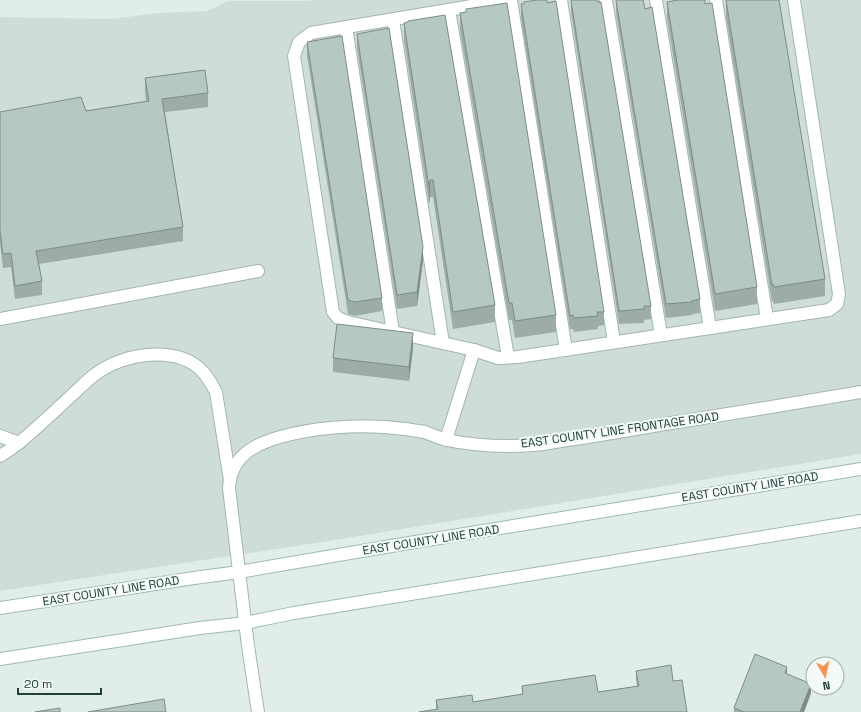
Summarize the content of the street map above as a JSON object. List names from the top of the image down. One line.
{"streets":{"main road":["EAST COUNTY LINE FRONTAGE ROAD","EAST COUNTY LINE ROAD"]},"crossings":[["EAST COUNTY LINE FRONTAGE ROAD","EAST COUNTY LINE ROAD"]],"scale_bar":"20 m","north":"bottom"}
